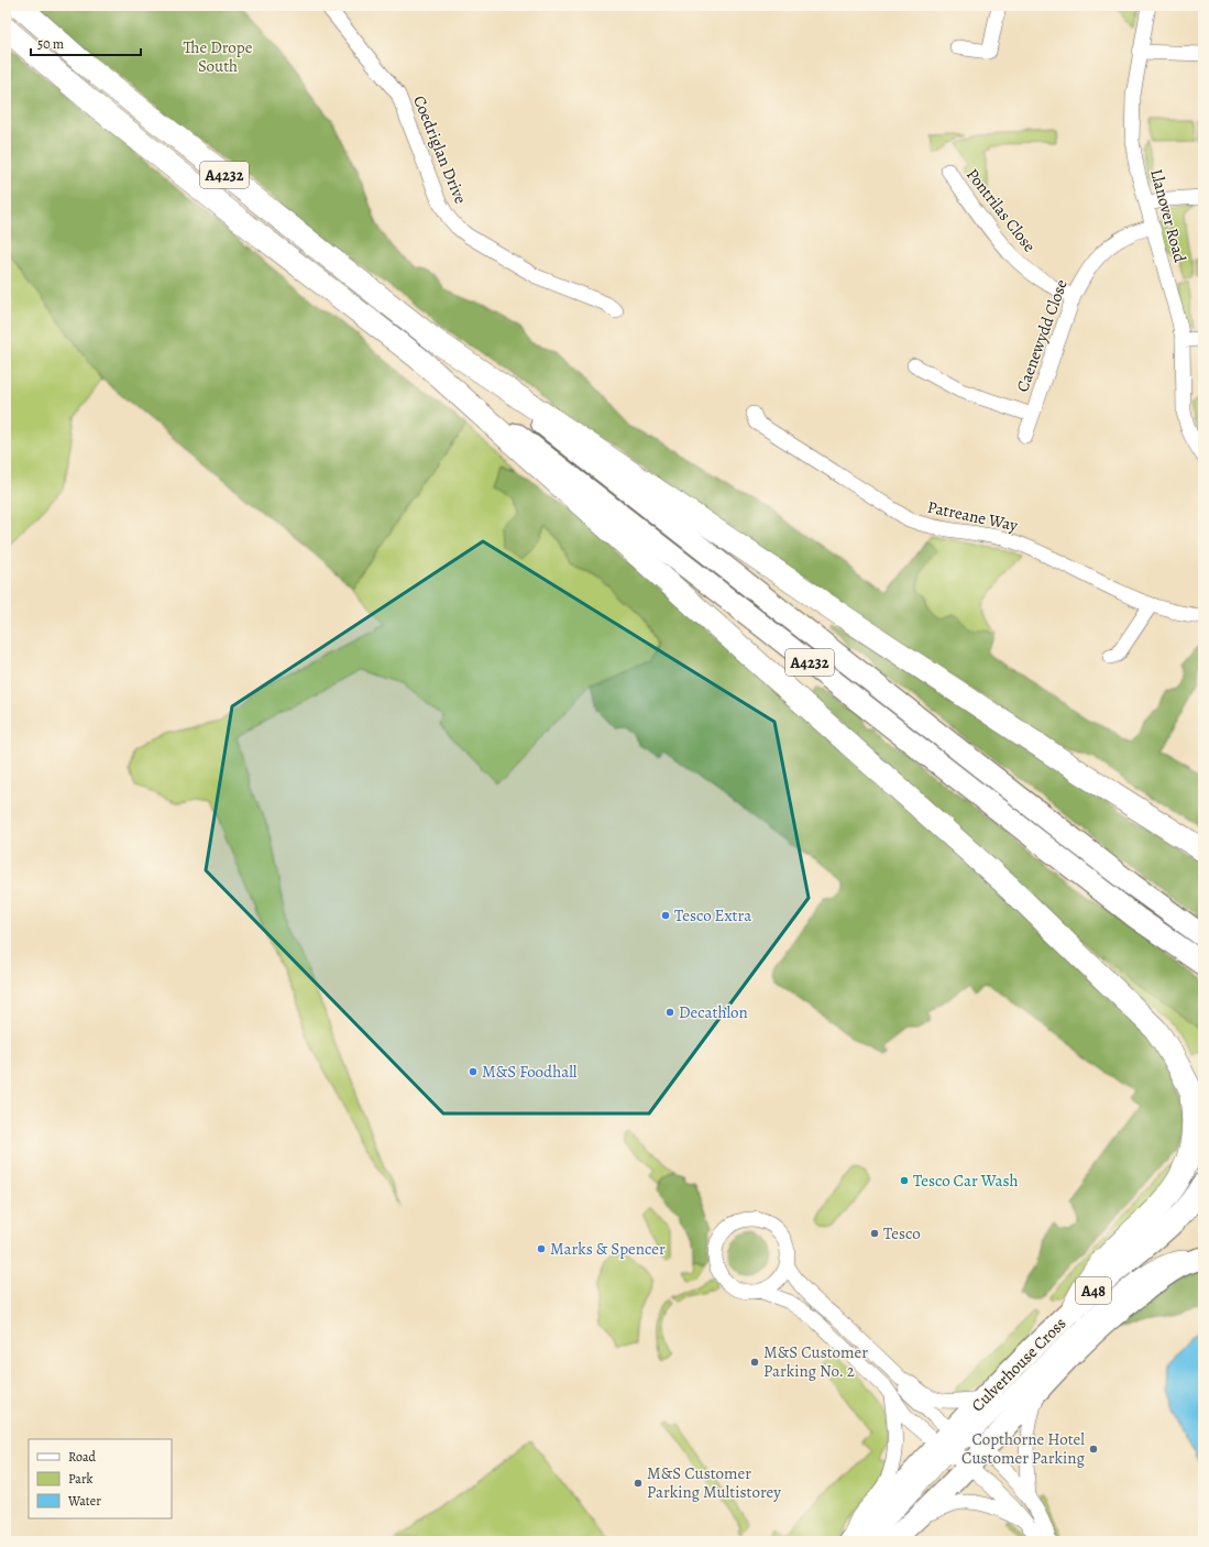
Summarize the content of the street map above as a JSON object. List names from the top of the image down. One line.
{"streets":{"highway":["A4232"],"main road":["A48"],"street":["Coedriglan Drive","Pontrilas Close","Llanover Road","Caenewydd Close","Patreane Way","Culverhouse Cross"]},"crossings":[["Pontrilas Close","Caenewydd Close"],["Llanover Road","Caenewydd Close"],["A48","Culverhouse Cross"]],"parks":["The Drope South"],"places":["Tesco Extra","Decathlon","M&S Foodhall","Tesco Car Wash","Tesco","Marks & Spencer","M&S Customer Parking No. 2","Copthorne Hotel Customer Parking","M&S Customer Parking Multistorey"],"legend":["Road","Park","Water"],"scale_bar":"50 m"}
